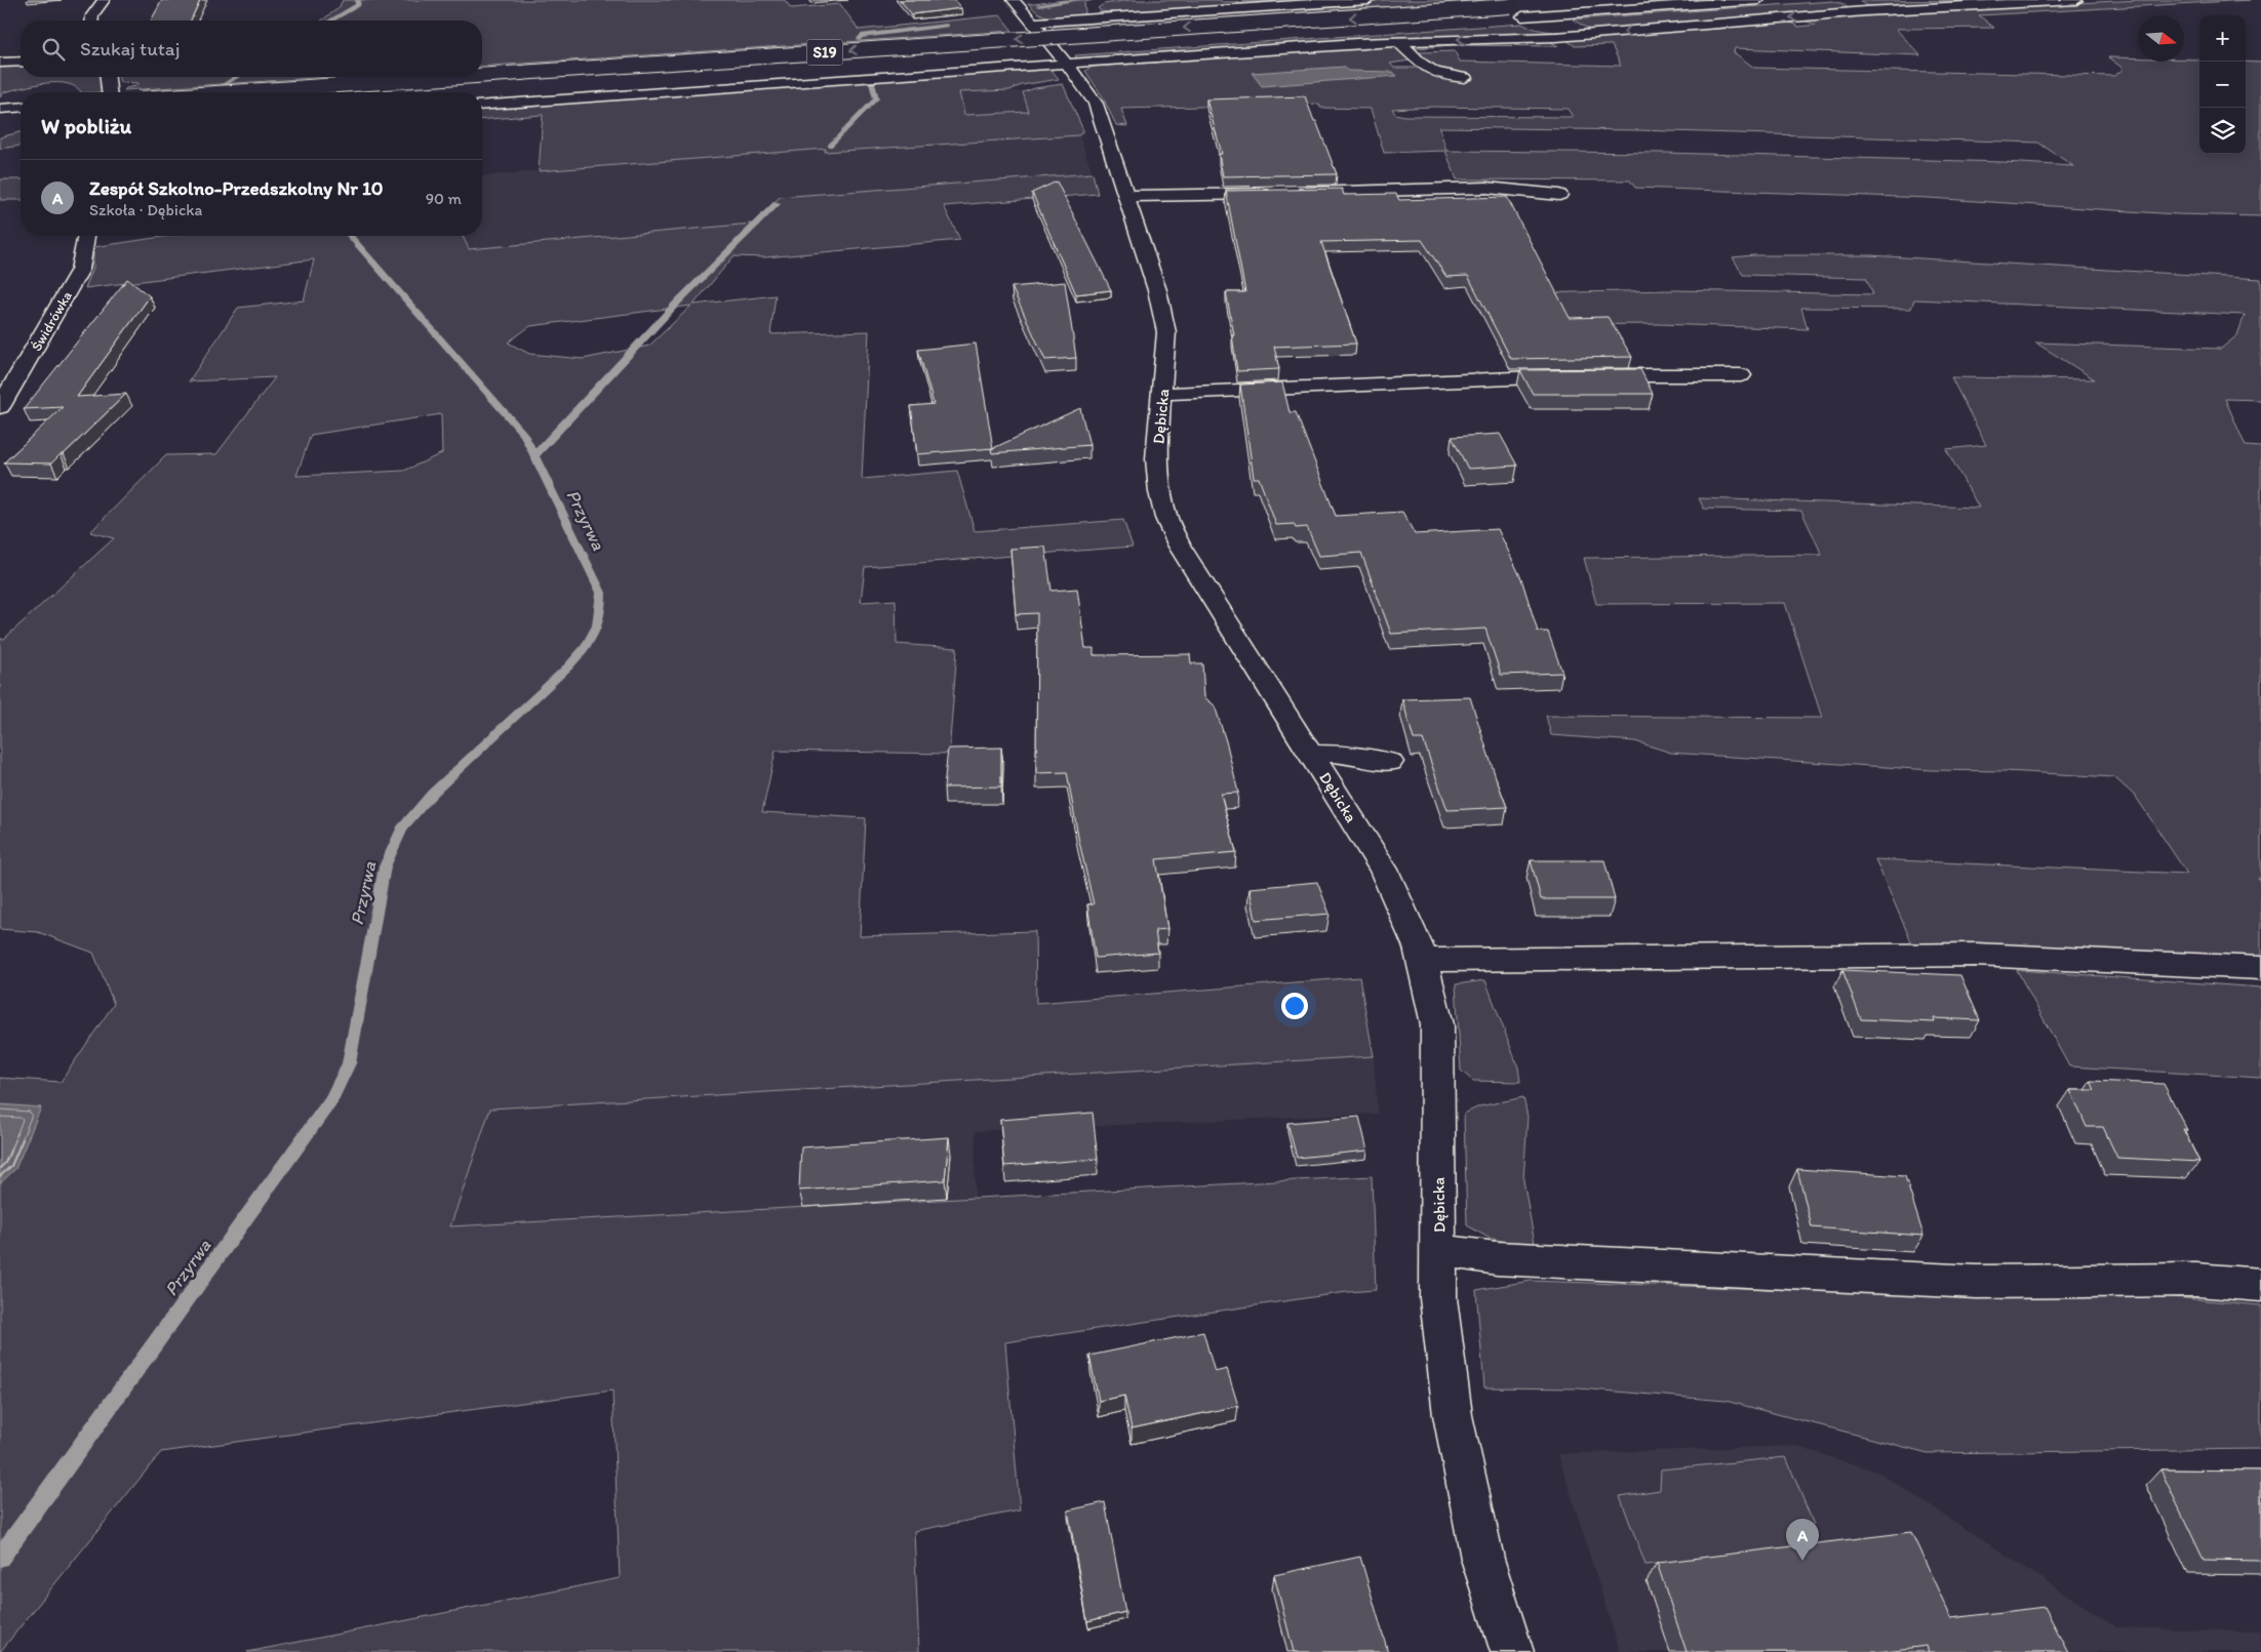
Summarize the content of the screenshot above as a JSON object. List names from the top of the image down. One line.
{"streets":{"main road":["S19","Świdrówka","Dębicka"]},"water":["Przyrwa"],"north":"right","page":{"map_buttons":["+","−"],"search":"Szukaj tutaj","heading":"W pobliżu","list":[{"mark":"A","name":"Zespół Szkolno-Przedszkolny Nr 10","note":"Szkoła · Dębicka","value":"90 m"}],"pins":"A"}}
